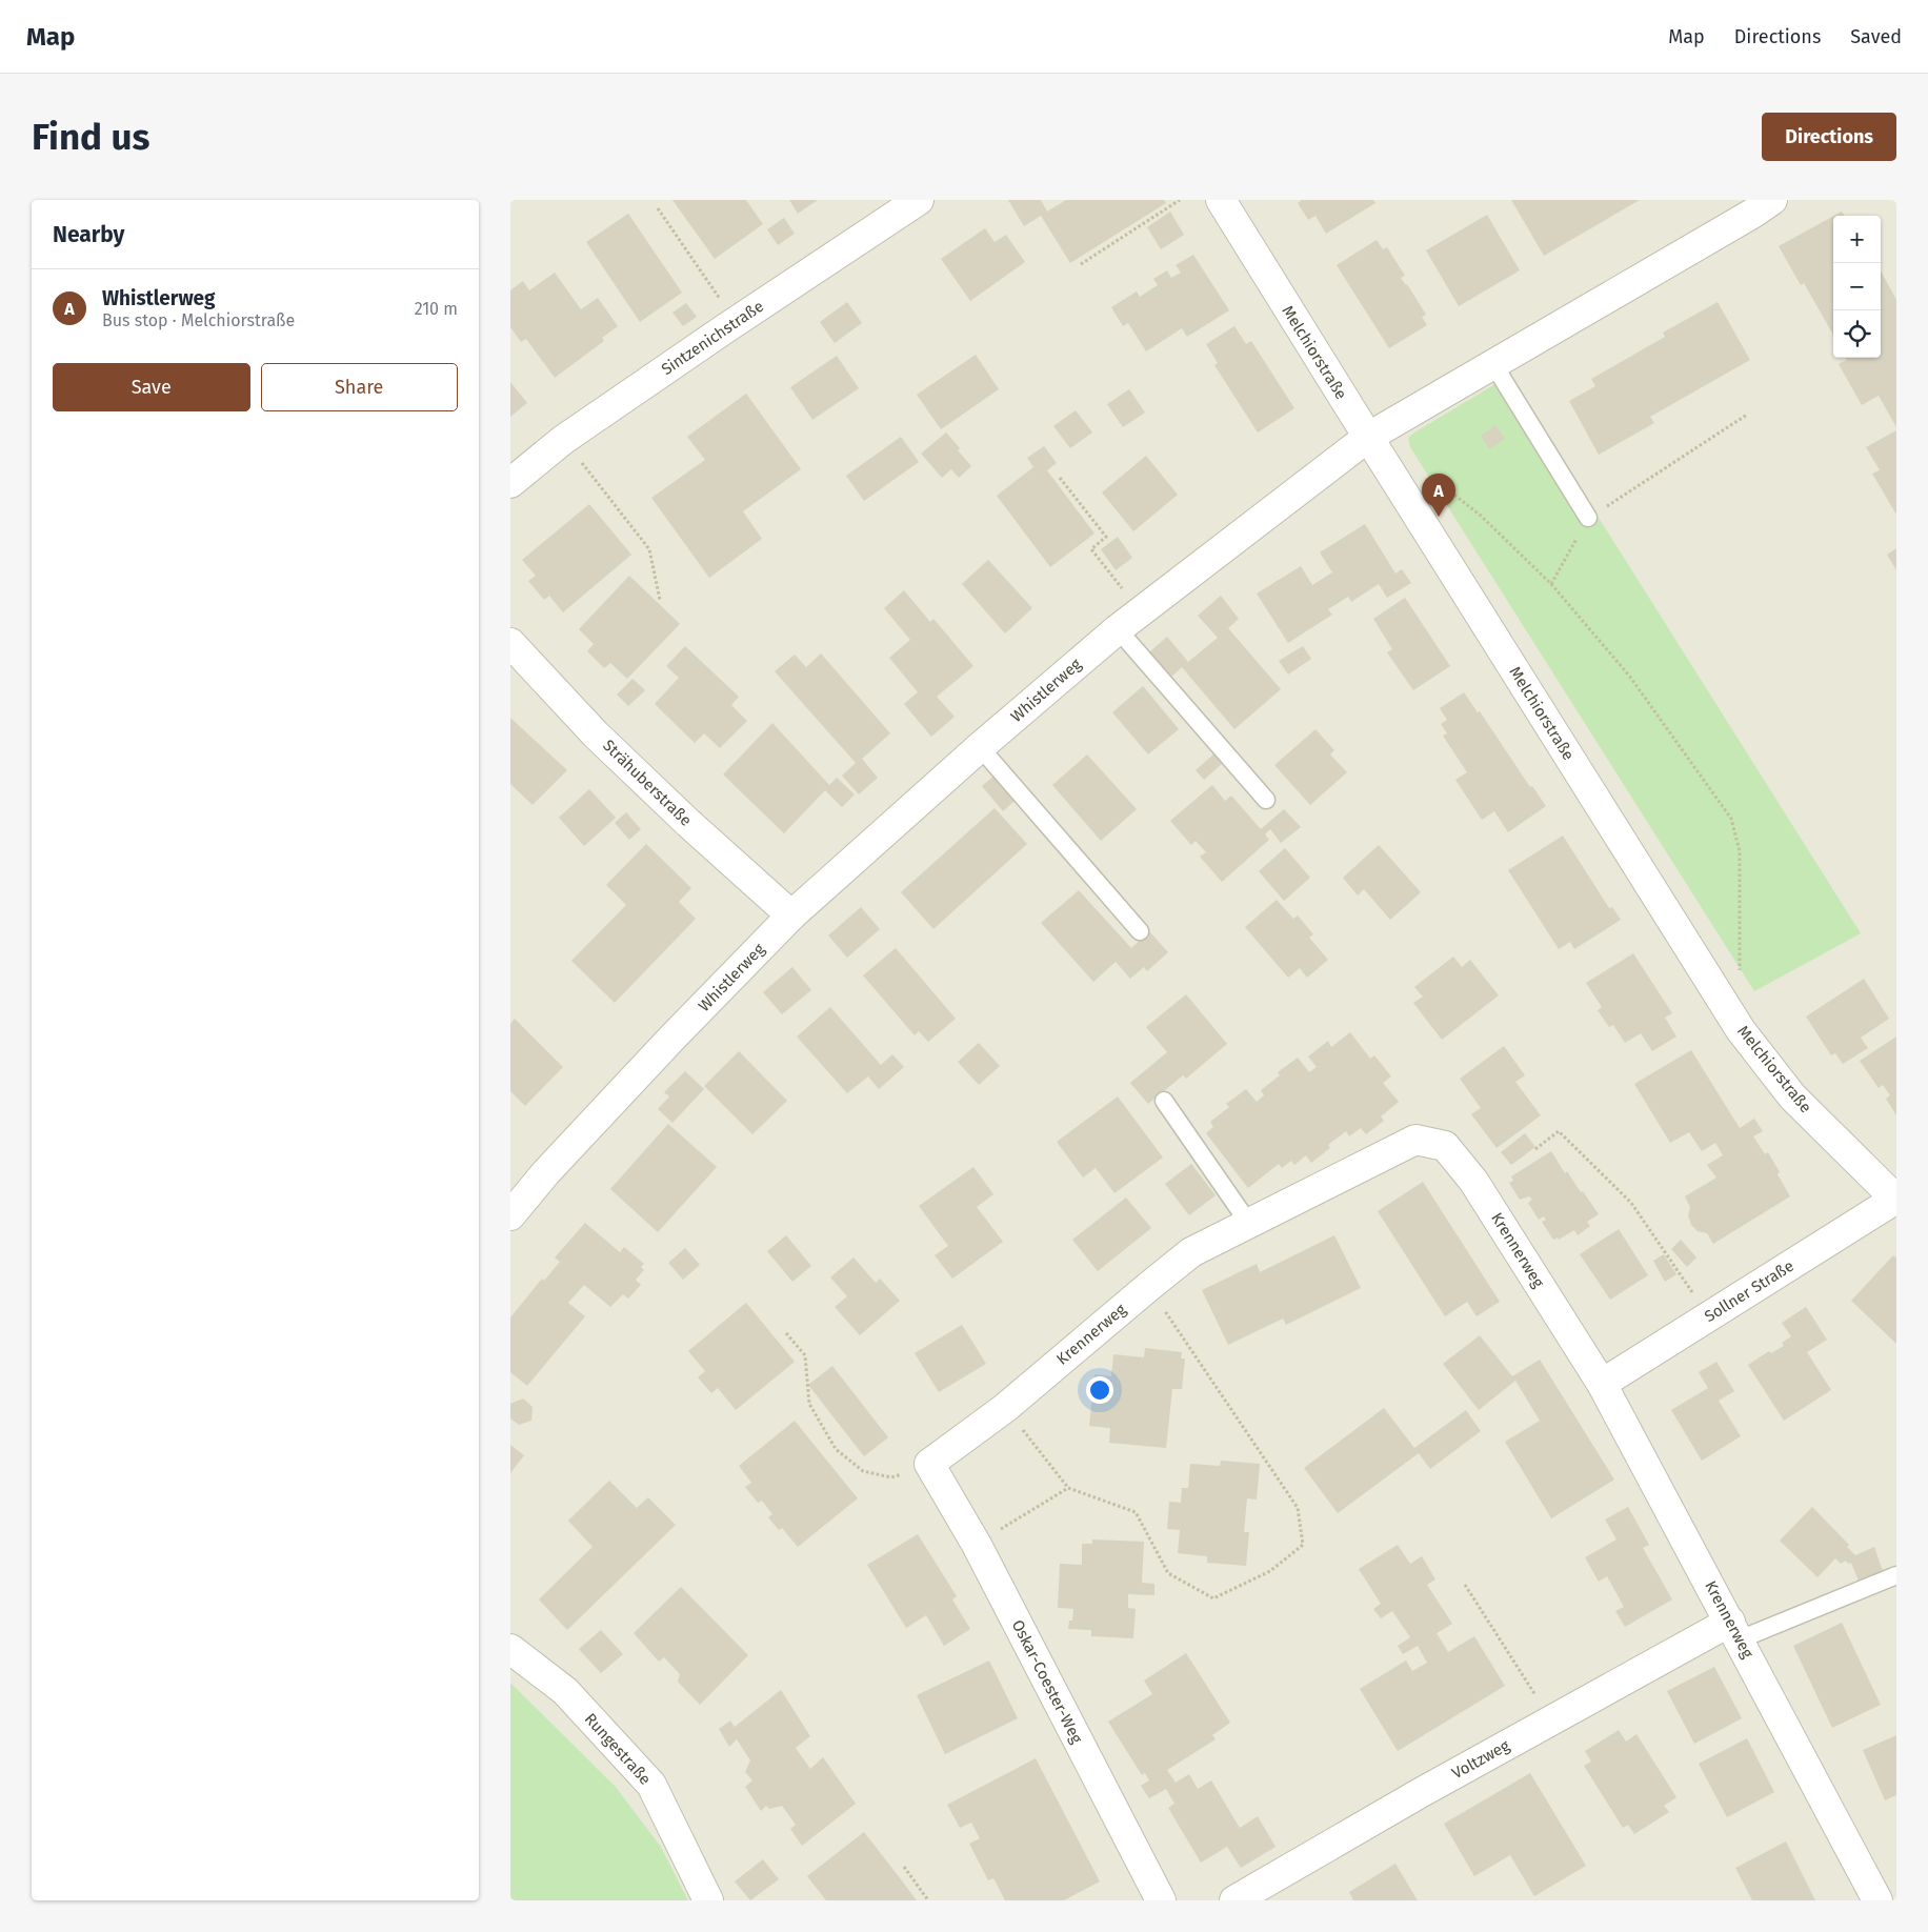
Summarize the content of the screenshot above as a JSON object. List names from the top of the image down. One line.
{"streets":{"street":["Sintzenichstraße","Melchiorstraße","Whistlerweg","Strähuberstraße","Krennerweg","Sollner Straße","Oskar-Coester-Weg","Rungestraße","Voltzweg"]},"crossings":[["Melchiorstraße","Whistlerweg"],["Melchiorstraße","Sollner Straße"],["Whistlerweg","Strähuberstraße"],["Krennerweg","Sollner Straße"],["Krennerweg","Oskar-Coester-Weg"],["Krennerweg","Voltzweg"]],"page":{"header":"Map","nav":["Map","Directions","Saved"],"buttons":["Directions",["Save","Share"]],"title":"Find us","heading":"Nearby","map_buttons":["+","−"],"list":[{"mark":"A","name":"Whistlerweg","note":"Bus stop · Melchiorstraße","value":"210 m"}],"pins":"A"}}
